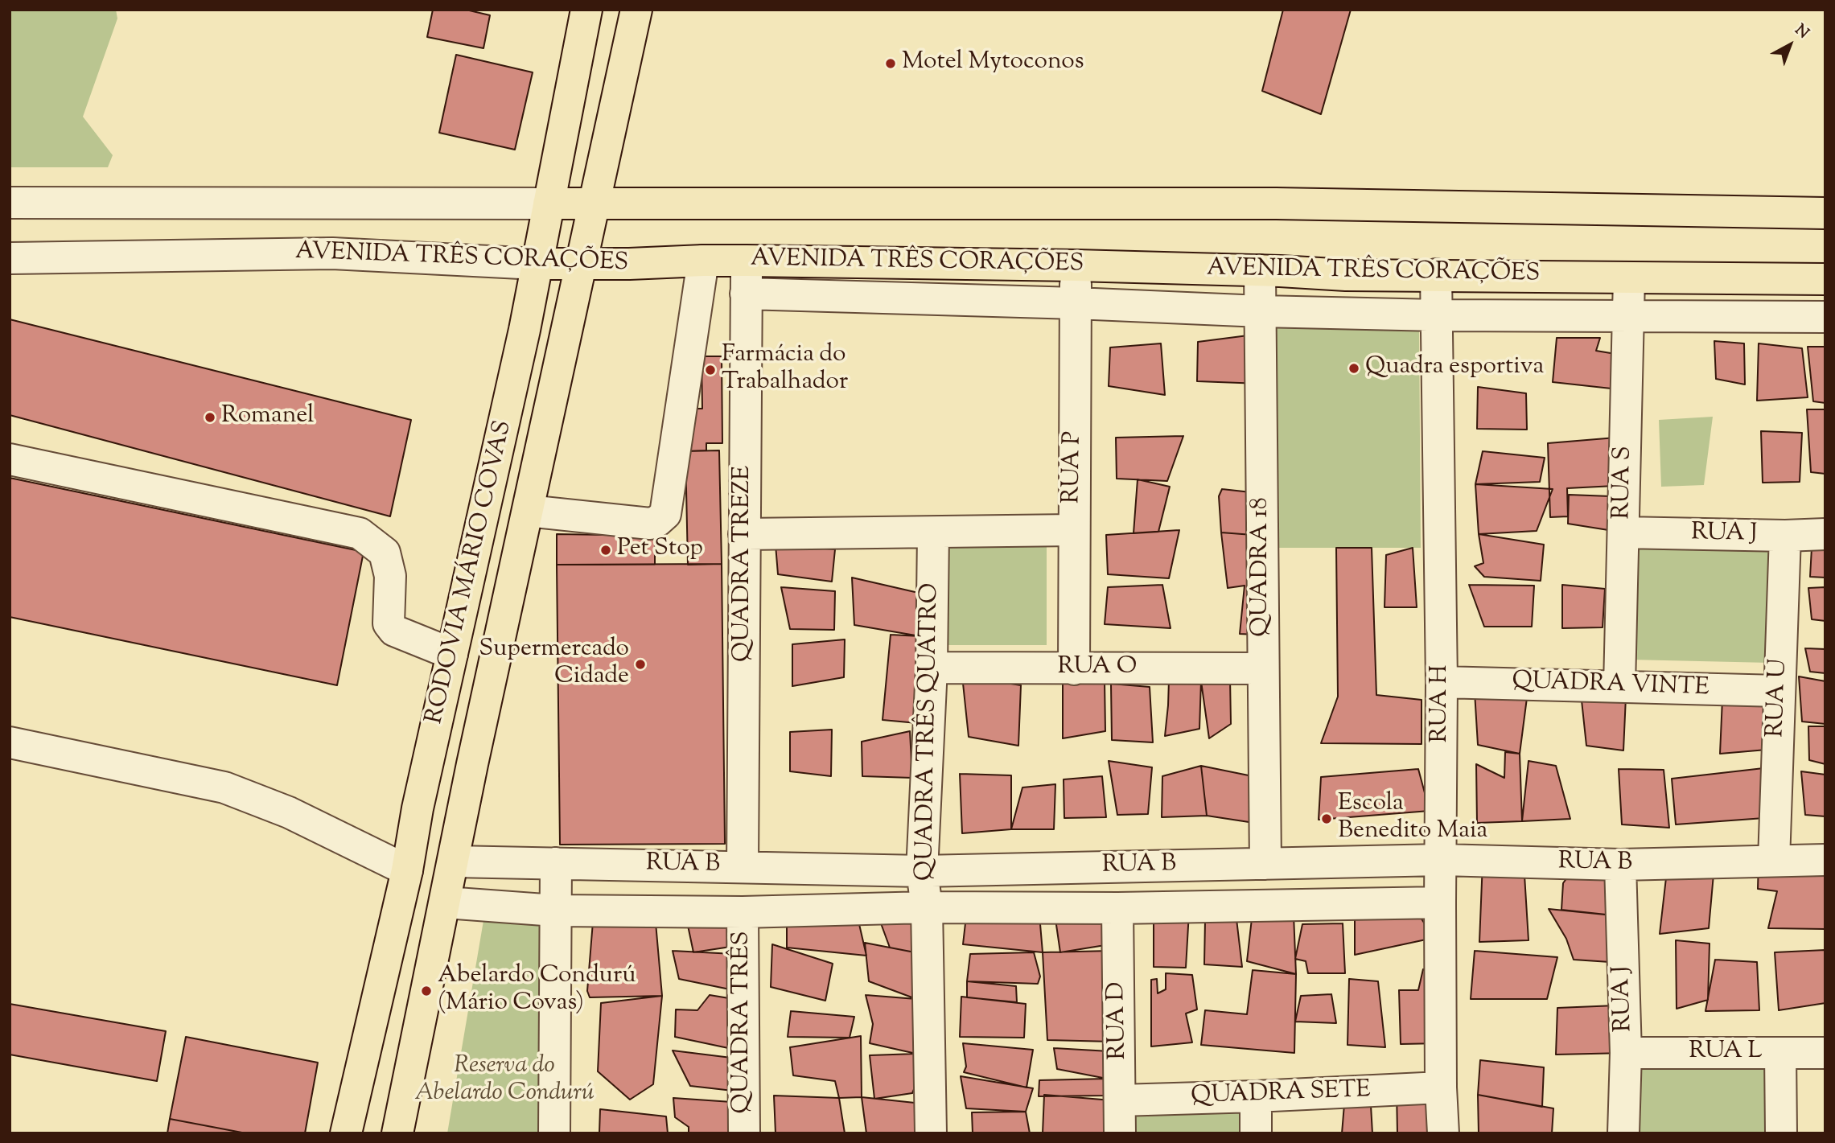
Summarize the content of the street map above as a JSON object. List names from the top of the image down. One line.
{"streets":{"main road":["AVENIDA TRÊS CORAÇÕES","RODOVIA MÁRIO COVAS"],"street":["RUA P","RUA S","RUA J","QUADRA TREZE","QUADRA 18","RUA O","QUADRA VINTE","RUA U","RUA H","QUADRA TRÊS QUATRO","RUA B","RUA D","QUADRA TRÊS","RUA L","QUADRA SETE"]},"crossings":[["AVENIDA TRÊS CORAÇÕES","RUA P"],["AVENIDA TRÊS CORAÇÕES","RUA S"],["AVENIDA TRÊS CORAÇÕES","QUADRA TREZE"],["AVENIDA TRÊS CORAÇÕES","QUADRA 18"],["AVENIDA TRÊS CORAÇÕES","RODOVIA MÁRIO COVAS"],["AVENIDA TRÊS CORAÇÕES","RUA H"],["RUA P","RUA O"],["RUA S","RUA J"],["RUA S","QUADRA VINTE"],["RUA J","RUA U"],["RUA J","RUA B"],["RUA J","RUA L"],["QUADRA TREZE","RUA B"],["QUADRA 18","RUA O"],["QUADRA 18","RUA B"],["RODOVIA MÁRIO COVAS","RUA B"],["RUA O","QUADRA TRÊS QUATRO"],["QUADRA VINTE","RUA U"],["QUADRA VINTE","RUA H"],["RUA U","RUA B"],["RUA H","RUA B"],["RUA H","QUADRA SETE"],["QUADRA TRÊS QUATRO","RUA B"],["RUA B","RUA D"],["RUA B","QUADRA TRÊS"],["RUA D","QUADRA SETE"]],"parks":["Reserva do Abelardo Condurú"],"places":["Motel Mytoconos","Quadra esportiva","Farmácia do Trabalhador","Romanel","Pet Stop","Supermercado Cidade","Escola Benedito Maia","Abelardo Condurú (Mário Covas)"],"north":"top right"}
